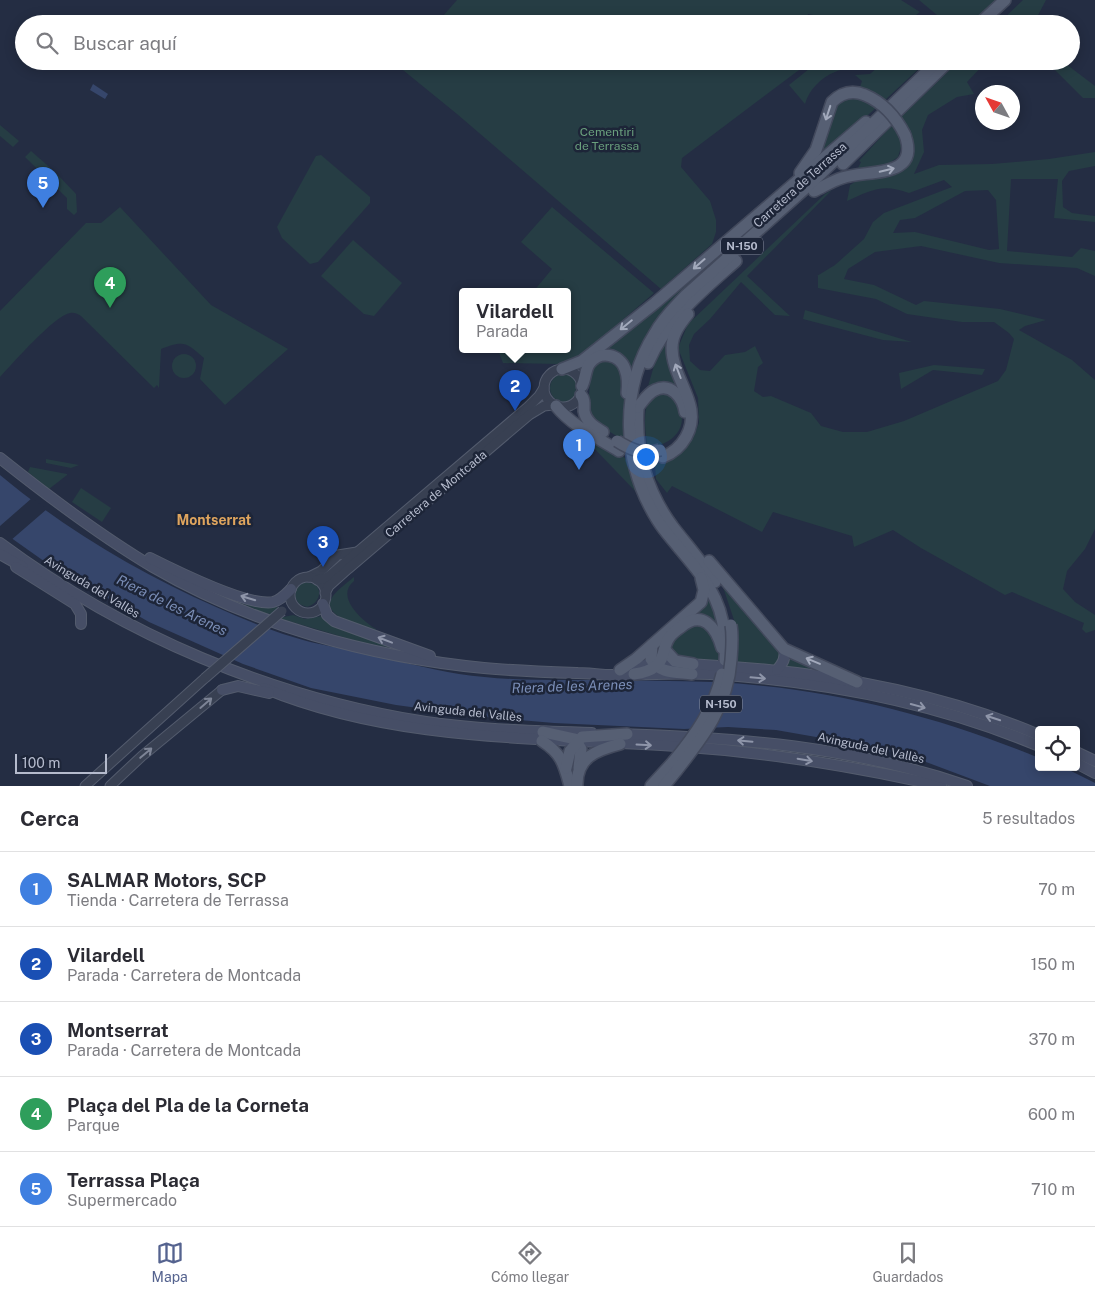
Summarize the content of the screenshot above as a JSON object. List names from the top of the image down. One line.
{"streets":{"main road":["Carretera de Terrassa","N-150","Avinguda del Vallès"],"street":["Carretera de Montcada"]},"districts":["Montserrat"],"water":["Riera de les Arenes"],"parks":["Cementiri de Terrassa"],"scale_bar":"100 m","north":"top left","page":{"search":"Buscar aquí","pins":["5","4","2","1","3"],"popup":["Vilardell","Parada"],"scale":"100 m","heading":["Cerca","5 resultados"],"list":[{"mark":"1","name":"SALMAR Motors, SCP","note":"Tienda · Carretera de Terrassa","value":"70 m"},{"mark":"2","name":"Vilardell","note":"Parada · Carretera de Montcada","value":"150 m"},{"mark":"3","name":"Montserrat","note":"Parada · Carretera de Montcada","value":"370 m"},{"mark":"4","name":"Plaça del Pla de la Corneta","note":"Parque","value":"600 m"},{"mark":"5","name":"Terrassa Plaça","note":"Supermercado","value":"710 m"}],"nav":["Mapa","Cómo llegar","Guardados"]}}
